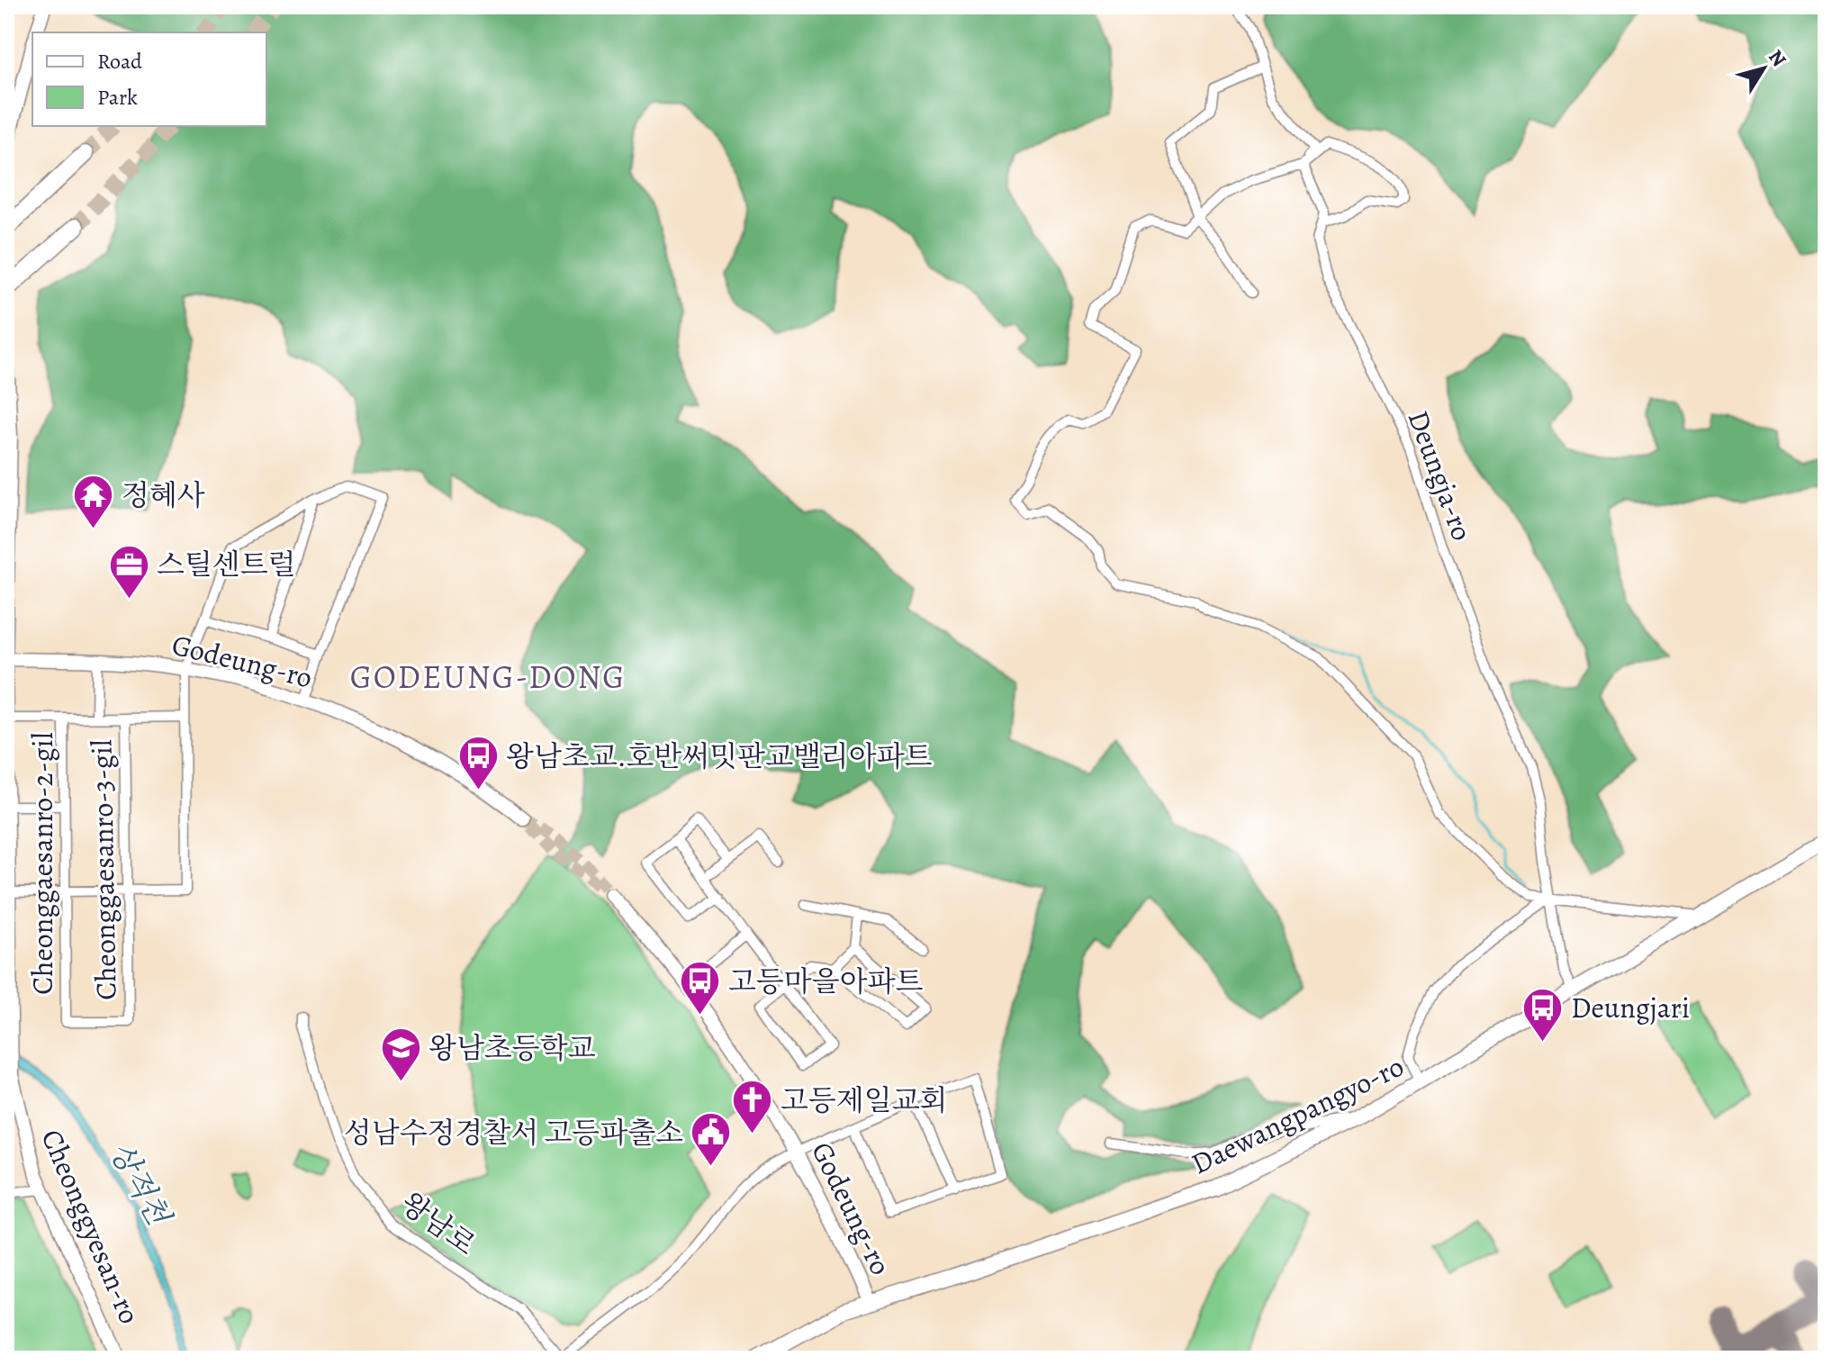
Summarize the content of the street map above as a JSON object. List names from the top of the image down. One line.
{"streets":{"main road":["Godeung-ro","Daewangpangyo-ro","Cheonggyesan-ro"],"street":["Deungja-ro","Cheonggaesanro-2-gil","Cheonggaesanro-3-gil","왕남로"]},"crossings":[["Deungja-ro","Daewangpangyo-ro"],["Godeung-ro","Daewangpangyo-ro"],["Godeung-ro","Cheonggyesan-ro"],["Cheonggaesanro-2-gil","Cheonggaesanro-3-gil"]],"districts":["GODEUNG-DONG"],"water":["상적천"],"places":{"temple":["정혜사"],"office":["스틸센트럴"],"bus stop":["왕남초교.호반써밋판교밸리아파트","고등마을아파트","Deungjari"],"school or university":["왕남초등학교"],"church":["고등제일교회"],"public building":["성남수정경찰서 고등파출소"]},"legend":["Road","Park"],"north":"top right"}
